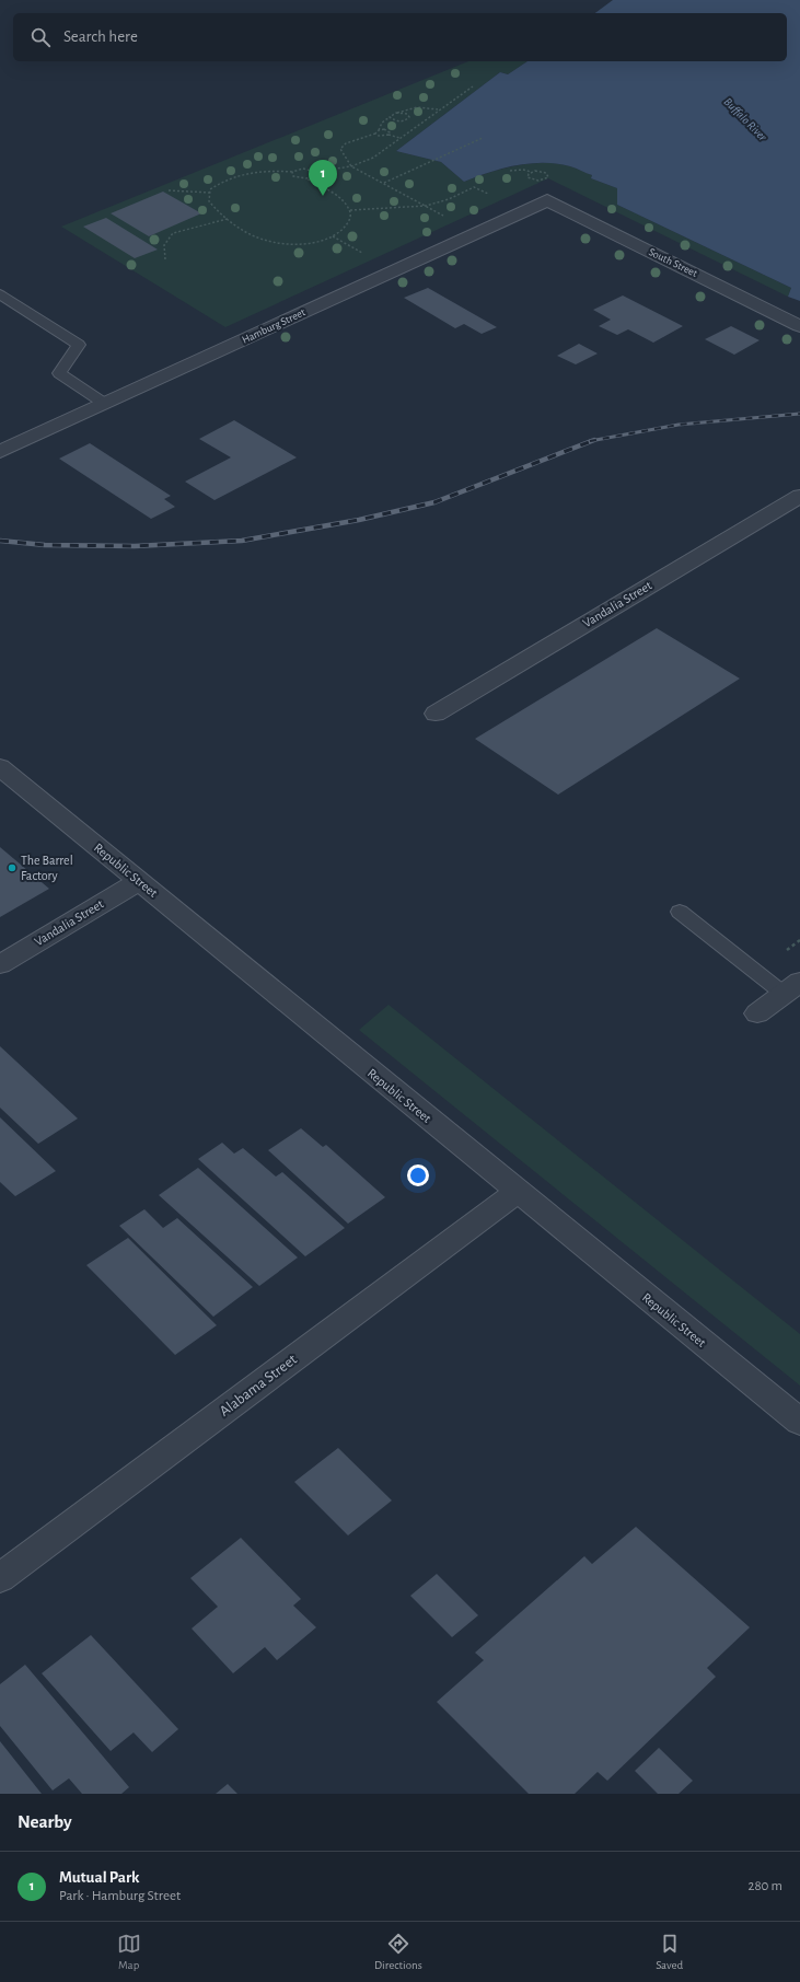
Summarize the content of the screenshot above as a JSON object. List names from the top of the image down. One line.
{"streets":{"street":["South Street","Hamburg Street","Vandalia Street","Republic Street","Alabama Street"]},"crossings":[["South Street","Hamburg Street"],["Vandalia Street","Republic Street"],["Republic Street","Alabama Street"]],"water":["Buffalo River"],"places":["The Barrel Factory"],"page":{"search":"Search here","pins":"1","heading":"Nearby","list":[{"mark":"1","name":"Mutual Park","note":"Park · Hamburg Street","value":"280 m"}],"nav":["Map","Directions","Saved"]}}
